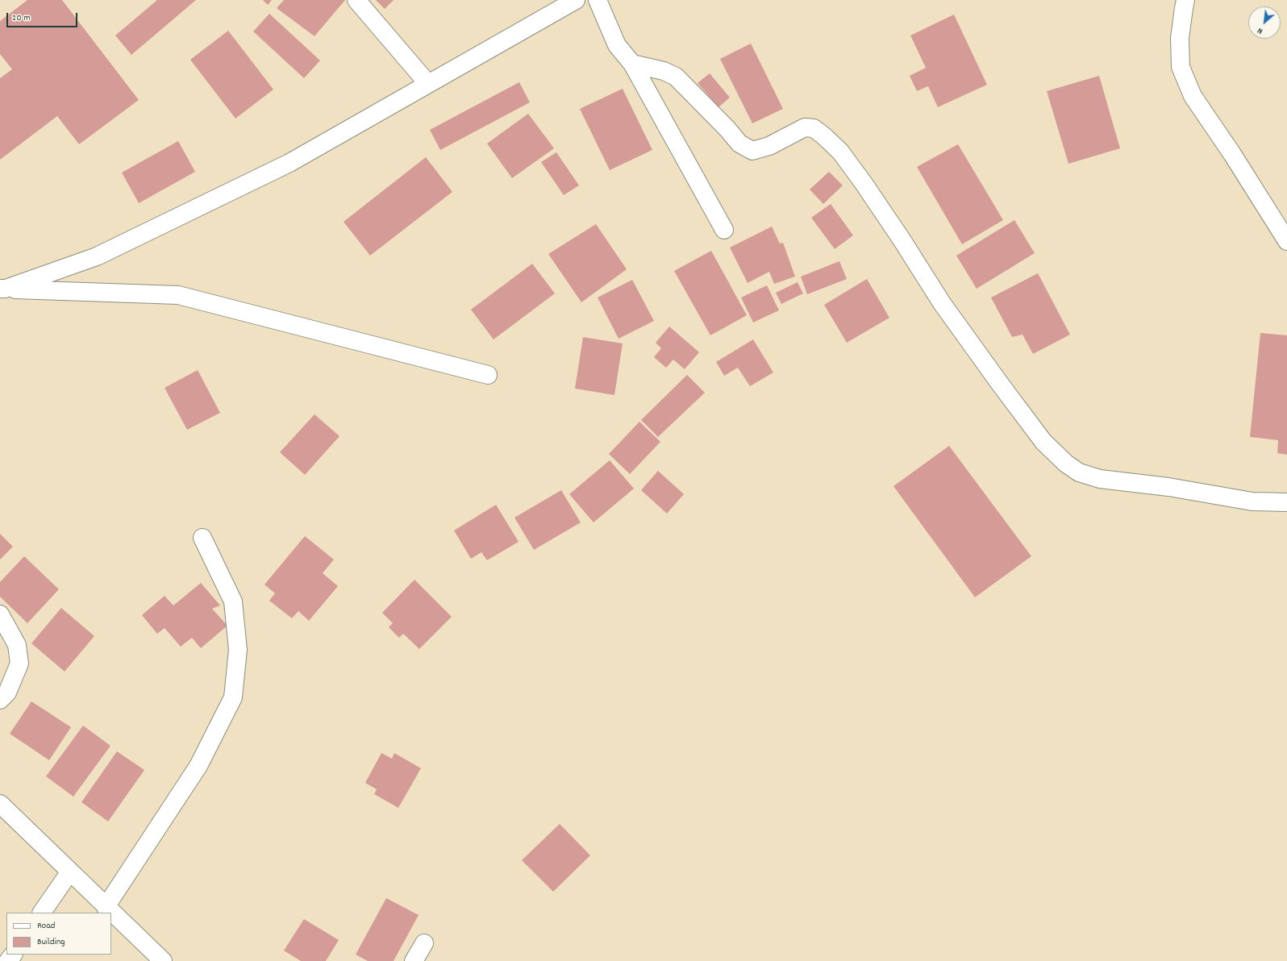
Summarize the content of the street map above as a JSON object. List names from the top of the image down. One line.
{"legend":["Road","Building"],"scale_bar":"20 m","north":"bottom left"}
